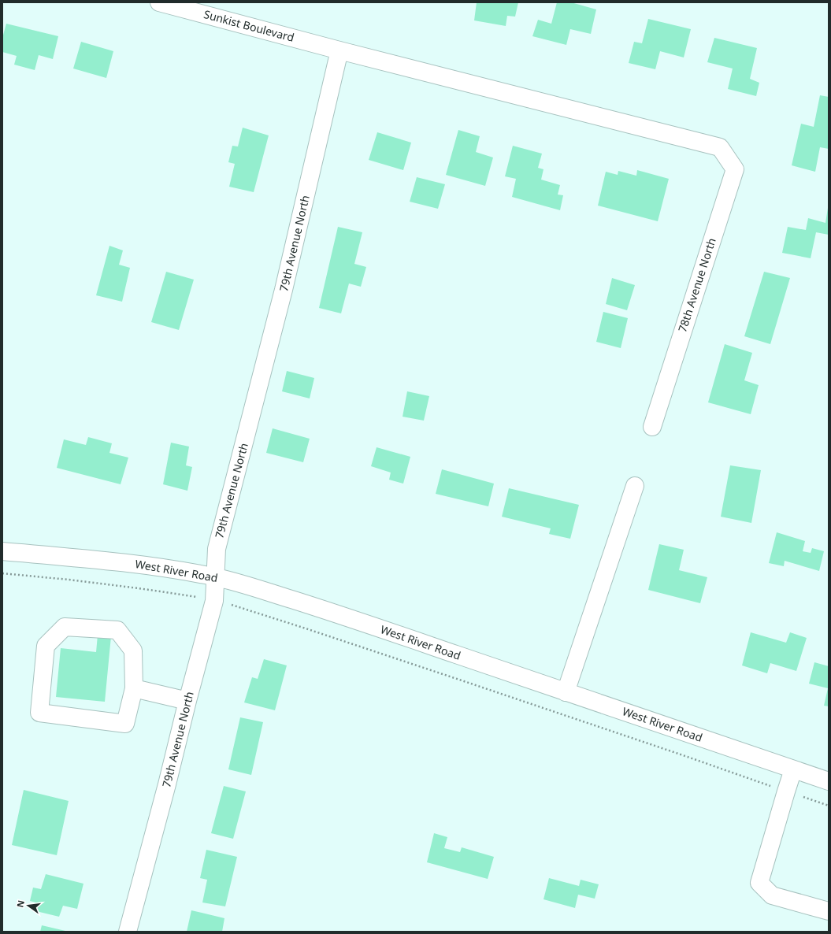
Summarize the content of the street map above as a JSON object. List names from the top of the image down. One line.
{"streets":{"street":["Sunkist Boulevard","79th Avenue North","78th Avenue North","West River Road"]},"crossings":[["Sunkist Boulevard","79th Avenue North"],["Sunkist Boulevard","78th Avenue North"],["79th Avenue North","West River Road"]],"north":"left"}
